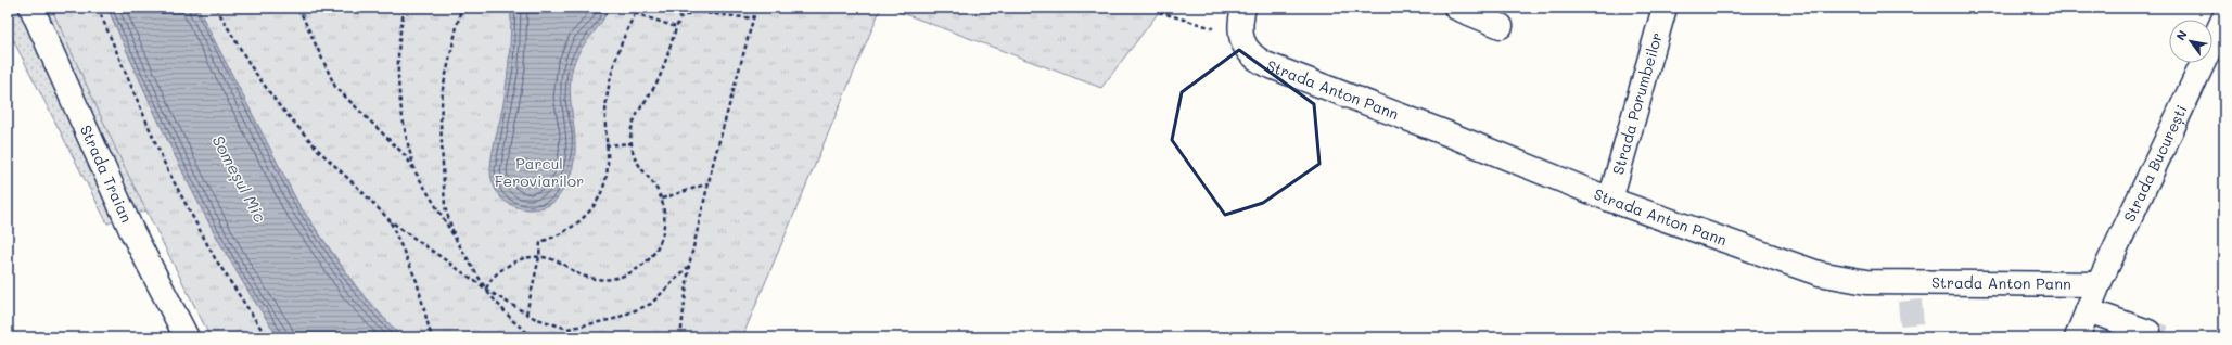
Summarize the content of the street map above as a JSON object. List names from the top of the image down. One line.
{"streets":{"street":["Strada Anton Pann","Strada Porumbeilor","Strada București","Strada Traian"]},"crossings":[["Strada Anton Pann","Strada Porumbeilor"],["Strada Anton Pann","Strada București"]],"water":["Someșul Mic"],"parks":["Parcul Feroviarilor"],"north":"top left"}
